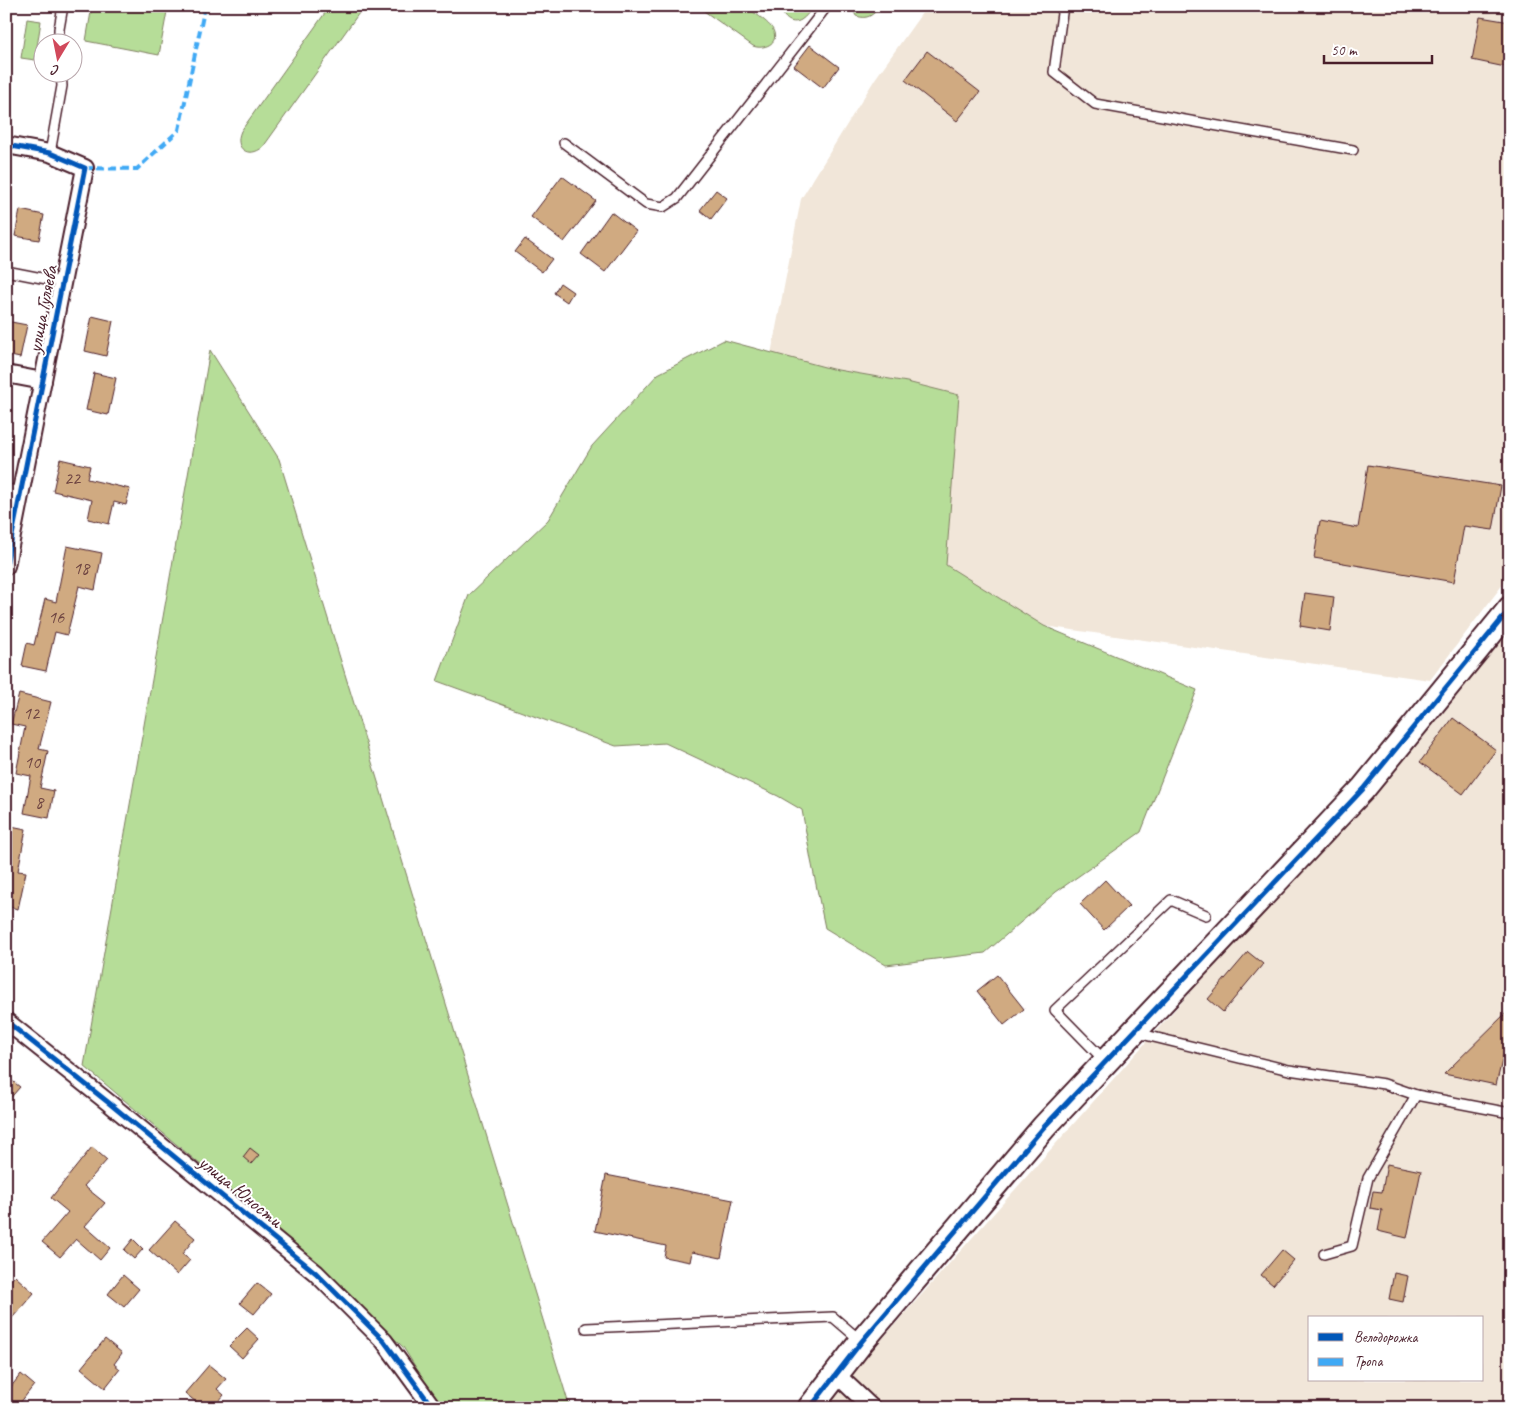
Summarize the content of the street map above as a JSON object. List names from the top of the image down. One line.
{"streets":{"street":["улица Гуляева","улица Юности"]},"house_numbers":["22","18","16","12","10","8"],"legend":["Велодорожка","Тропа"],"scale_bar":"50 m","north":"bottom"}
